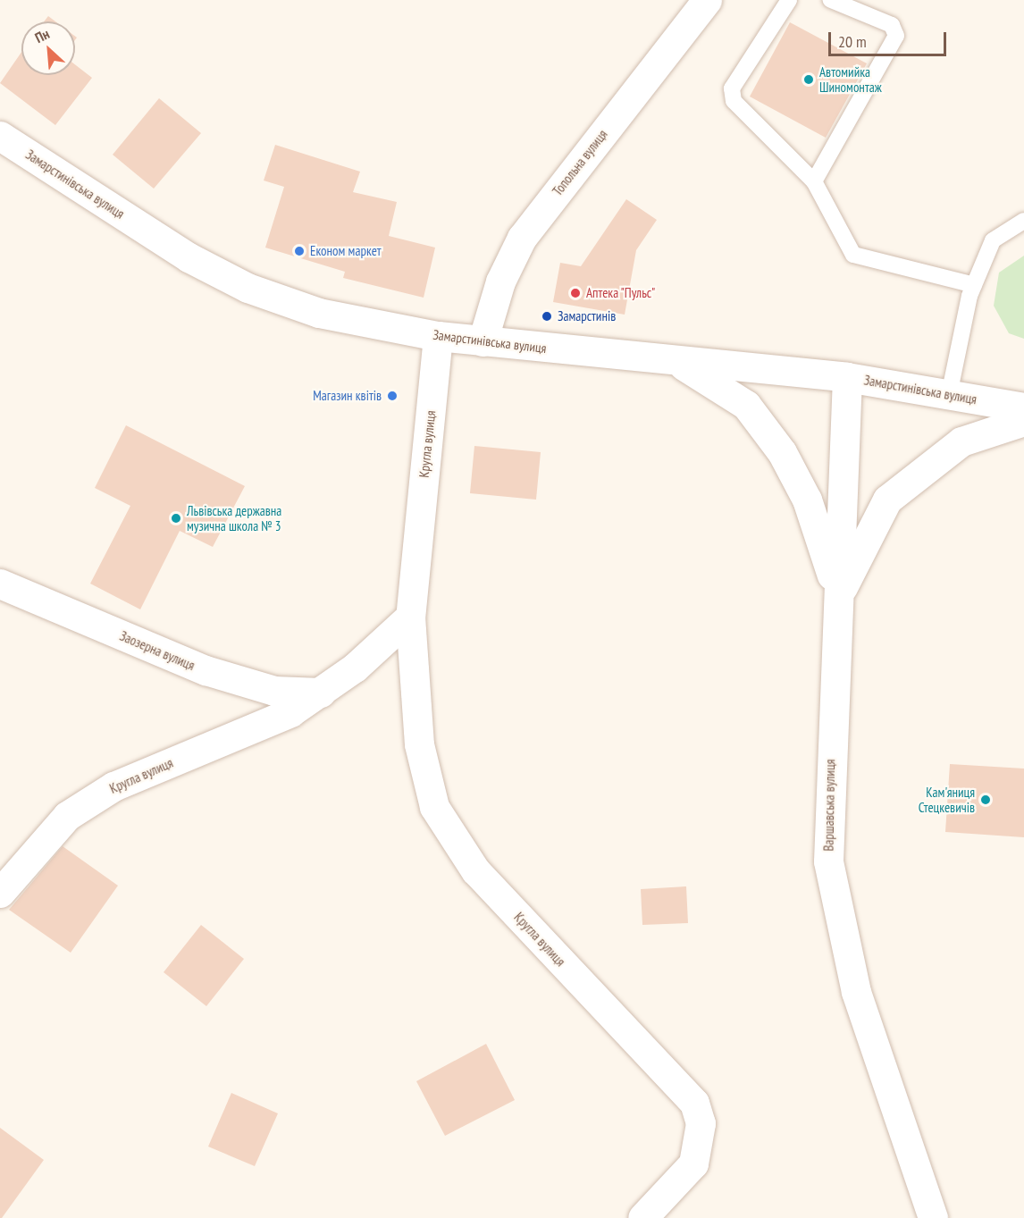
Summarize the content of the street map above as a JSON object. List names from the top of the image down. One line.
{"streets":{"main road":["Топольна вулиця","Замарстинівська вулиця","Кругла вулиця","Заозерна вулиця","Варшавська вулиця"]},"crossings":[["Топольна вулиця","Замарстинівська вулиця"],["Замарстинівська вулиця","Кругла вулиця"],["Замарстинівська вулиця","Варшавська вулиця"],["Кругла вулиця","Заозерна вулиця"]],"places":["Автомийка Шиномонтаж","Економ маркет","Аптека \"Пульс\"","Замарстинів","Магазин квітів","Львівська державна музична школа № 3","Кам'яниця Стецкевичів"],"scale_bar":"20 m","north":"top left"}
